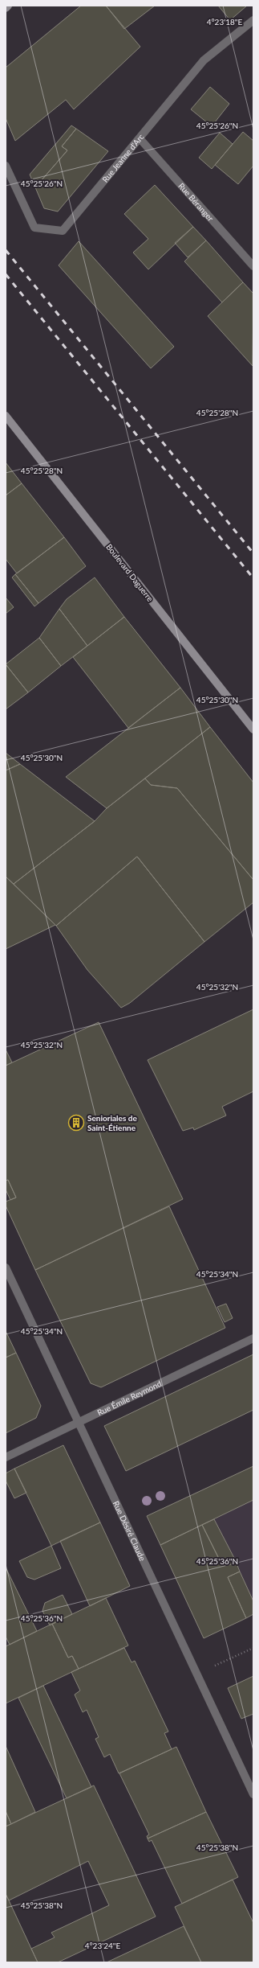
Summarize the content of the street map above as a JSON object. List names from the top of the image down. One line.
{"streets":{"main road":["Boulevard Daguerre"],"street":["Rue Jeanne d'Arc","Rue Béranger","Rue Émile Reymond","Rue Désiré Claude"]},"crossings":[["Rue Jeanne d'Arc","Rue Béranger"],["Rue Émile Reymond","Rue Désiré Claude"]],"places":{"building":["Senioriales de Saint-Étienne"]},"coordinates":["4°23'18\"E","45°25'26\"N","45°25'28\"N","45°25'30\"N","45°25'32\"N","45°25'34\"N","45°25'36\"N","45°25'38\"N","4°23'24\"E"]}
